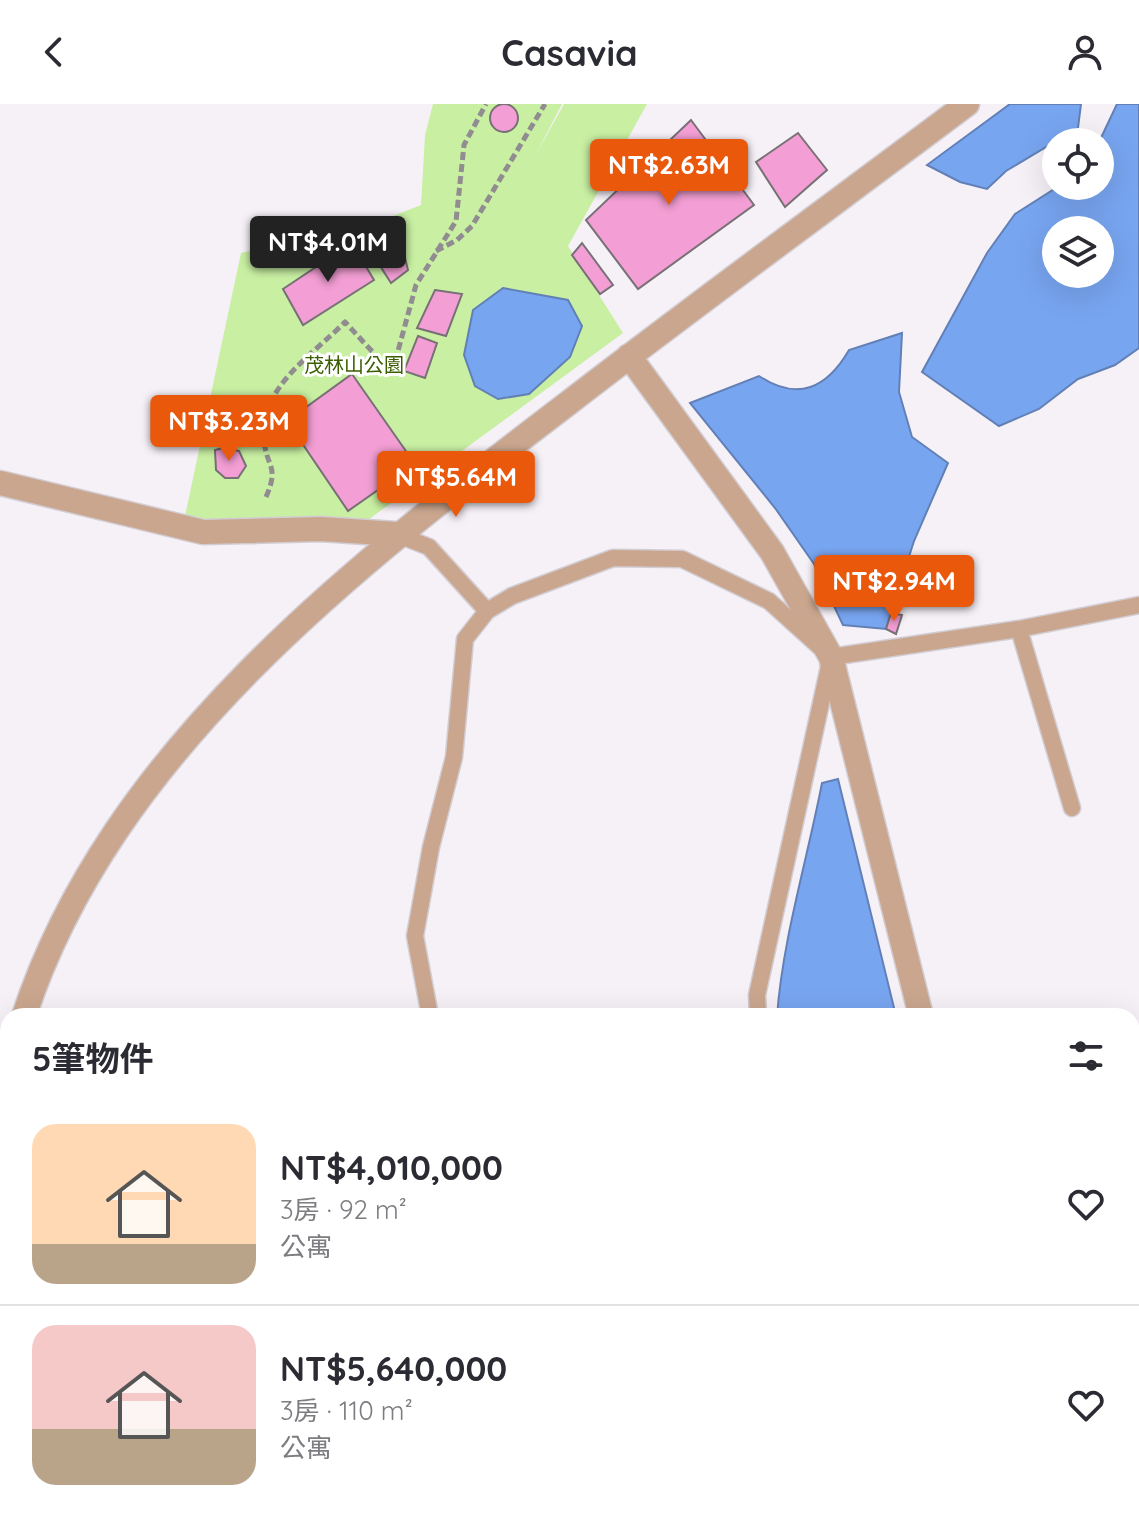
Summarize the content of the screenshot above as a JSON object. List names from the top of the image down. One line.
{"parks":["茂林山公園"],"page":{"header":"Casavia","price":["NT$2.63M","NT$4.01M","NT$3.23M","NT$5.64M","NT$2.94M"],"heading":"5筆物件","list":[{"name":"NT$4,010,000","note":"3房 · 92 m² · 公寓"},{"name":"NT$5,640,000","note":"3房 · 110 m² · 公寓"}]}}
